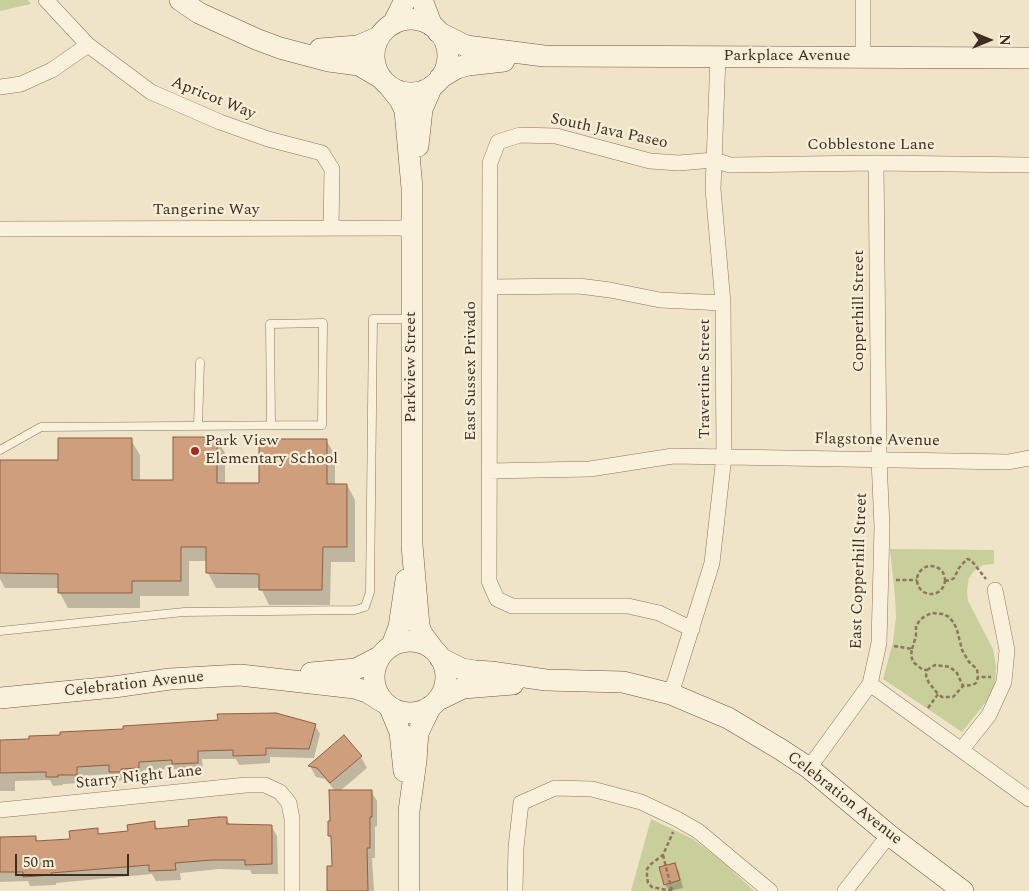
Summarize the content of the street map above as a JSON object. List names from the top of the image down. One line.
{"streets":{"street":["Parkplace Avenue","Apricot Way","South Java Paseo","Cobblestone Lane","Tangerine Way","Copperhill Street","Parkview Street","East Sussex Privado","Travertine Street","Flagstone Avenue","East Copperhill Street","Celebration Avenue","Starry Night Lane"]},"crossings":[["Parkplace Avenue","Travertine Street"],["Apricot Way","Tangerine Way"],["South Java Paseo","Cobblestone Lane"],["South Java Paseo","East Sussex Privado"],["South Java Paseo","Travertine Street"],["Cobblestone Lane","Copperhill Street"],["Cobblestone Lane","Travertine Street"],["Tangerine Way","Parkview Street"],["Copperhill Street","Flagstone Avenue"],["Copperhill Street","East Copperhill Street"],["Parkview Street","Celebration Avenue"],["East Sussex Privado","Travertine Street"],["East Sussex Privado","Flagstone Avenue"],["Travertine Street","Flagstone Avenue"],["Travertine Street","Celebration Avenue"],["Flagstone Avenue","East Copperhill Street"]],"places":["Park View Elementary School"],"scale_bar":"50 m","north":"right"}
